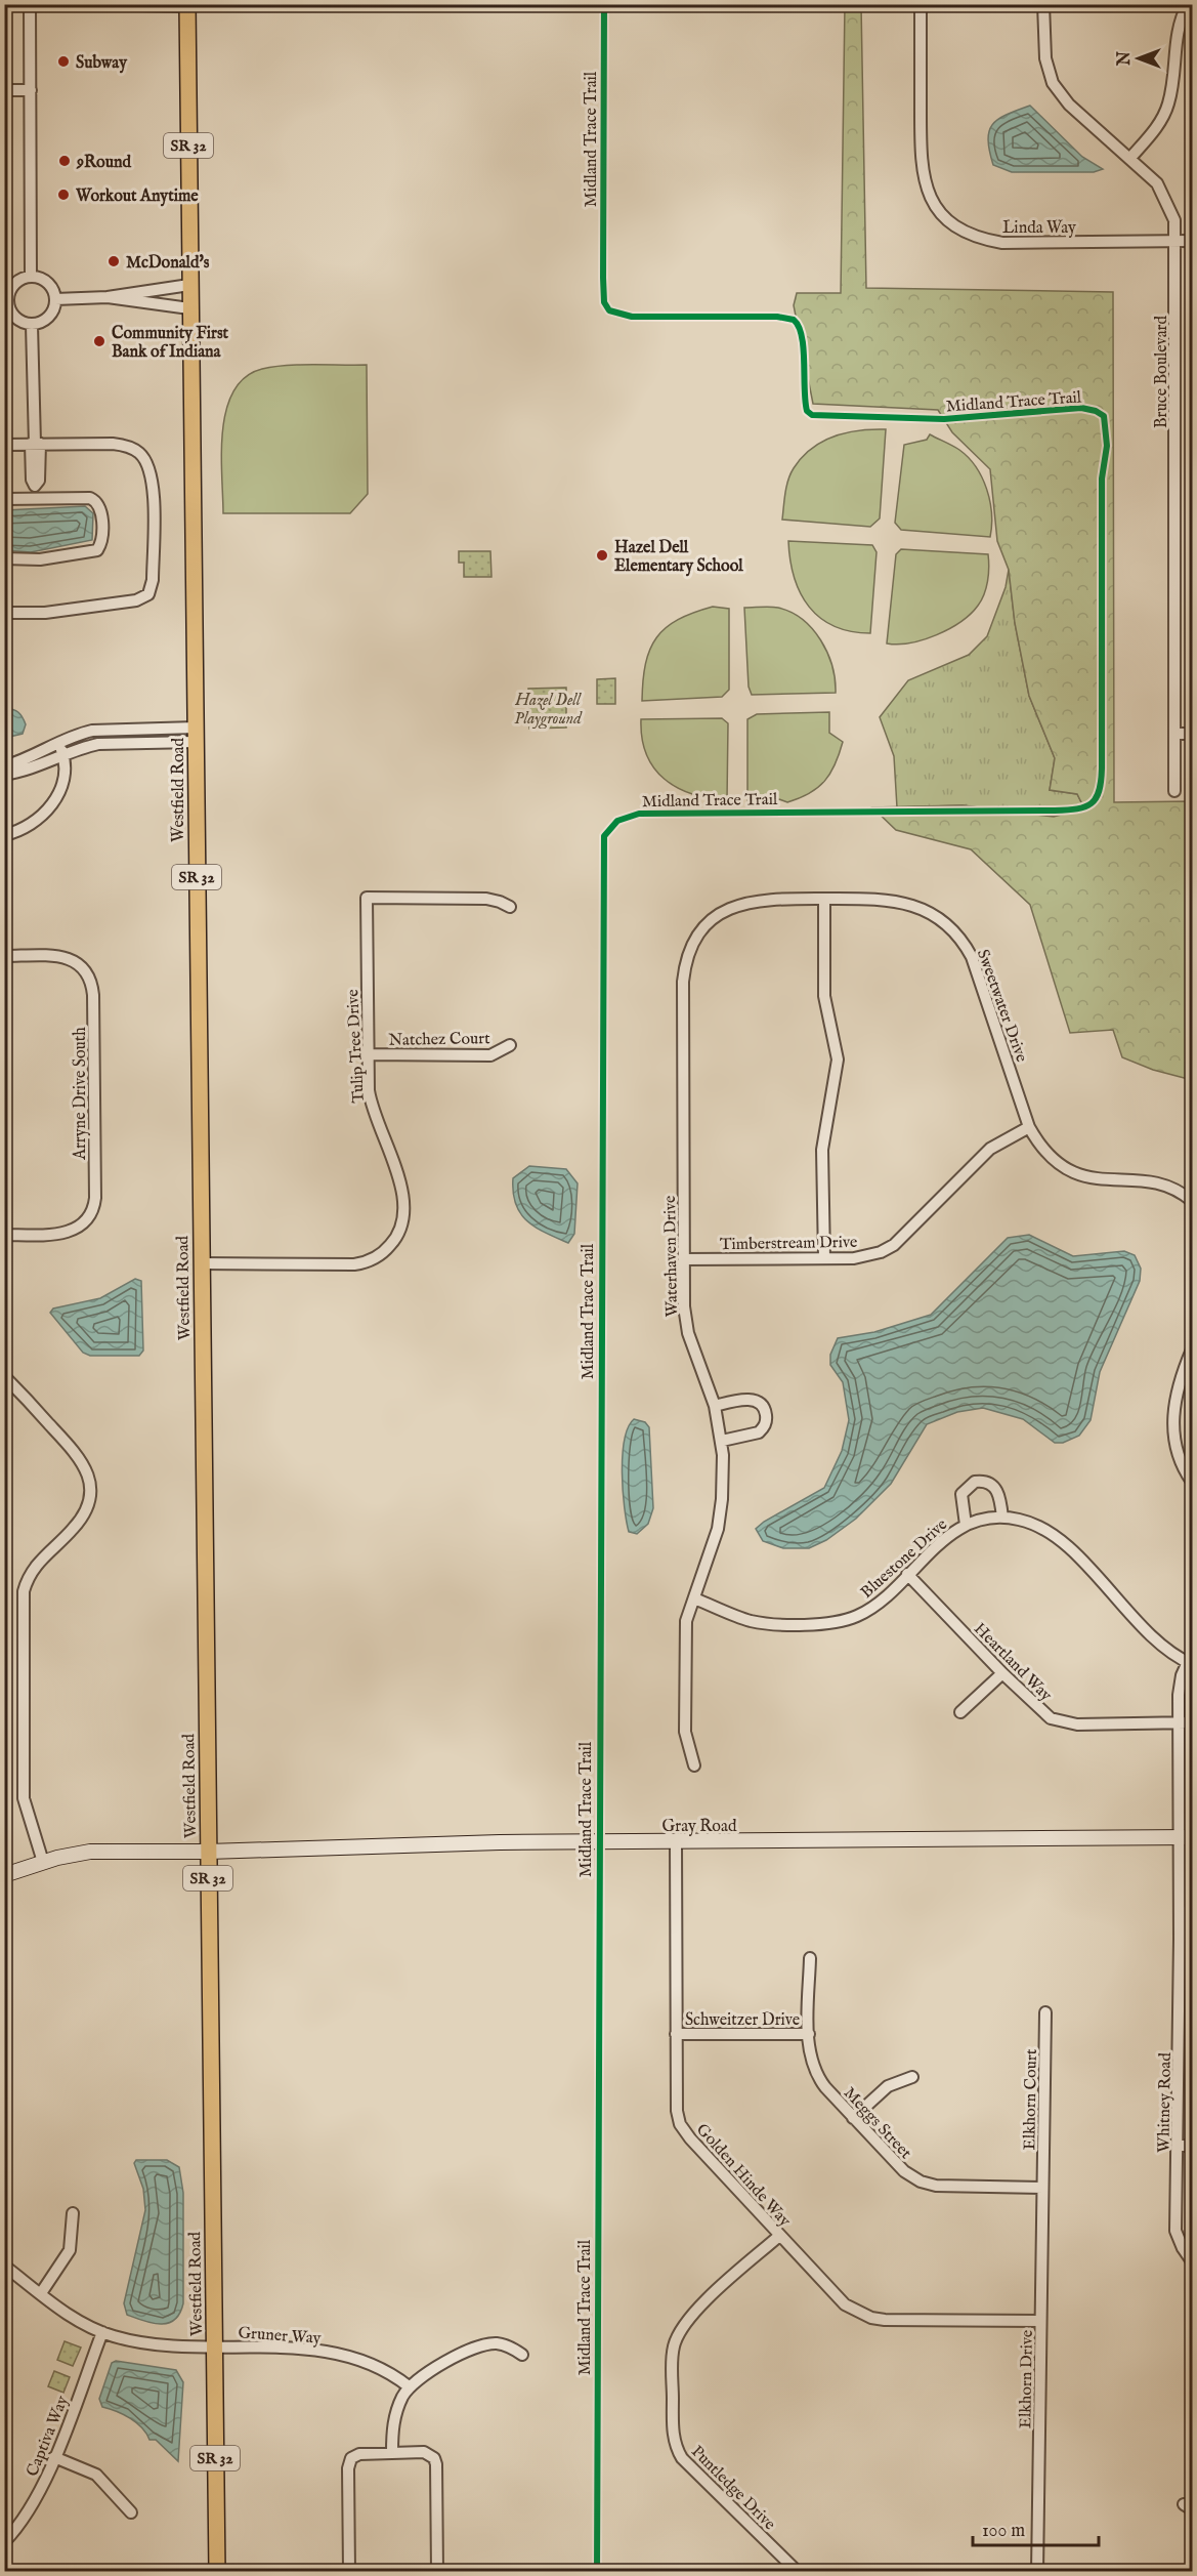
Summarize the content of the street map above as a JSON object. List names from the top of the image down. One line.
{"streets":{"main road":["SR 32","Westfield Road"],"street":["Linda Way","Bruce Boulevard","Sweetwater Drive","Natchez Court","Tulip Tree Drive","Arryne Drive South","Timberstream Drive","Waterhaven Drive","Bluestone Drive","Heartland Way","Gray Road","Schweitzer Drive","Elkhorn Court","Whitney Road","Meggs Street","Golden Hinde Way","Gruner Way","Elkhorn Drive","Captiva Way","Puntledge Drive"],"cycle path":["Midland Trace Trail"]},"crossings":[["Linda Way","Bruce Boulevard"],["Westfield Road","Tulip Tree Drive"],["Westfield Road","Gray Road"],["Westfield Road","Gruner Way"],["Sweetwater Drive","Timberstream Drive"],["Sweetwater Drive","Waterhaven Drive"],["Natchez Court","Tulip Tree Drive"],["Timberstream Drive","Waterhaven Drive"],["Waterhaven Drive","Bluestone Drive"],["Bluestone Drive","Heartland Way"],["Bluestone Drive","Whitney Road"],["Heartland Way","Whitney Road"],["Gray Road","Whitney Road"],["Gray Road","Golden Hinde Way"],["Schweitzer Drive","Meggs Street"],["Schweitzer Drive","Golden Hinde Way"],["Elkhorn Court","Meggs Street"],["Elkhorn Court","Elkhorn Drive"],["Meggs Street","Elkhorn Drive"],["Golden Hinde Way","Elkhorn Drive"],["Golden Hinde Way","Puntledge Drive"],["Gruner Way","Captiva Way"]],"parks":["Hazel Dell Playground"],"places":["Subway","9Round","Workout Anytime","McDonald's","Community First Bank of Indiana","Hazel Dell Elementary School"],"scale_bar":"100 m","north":"left"}
